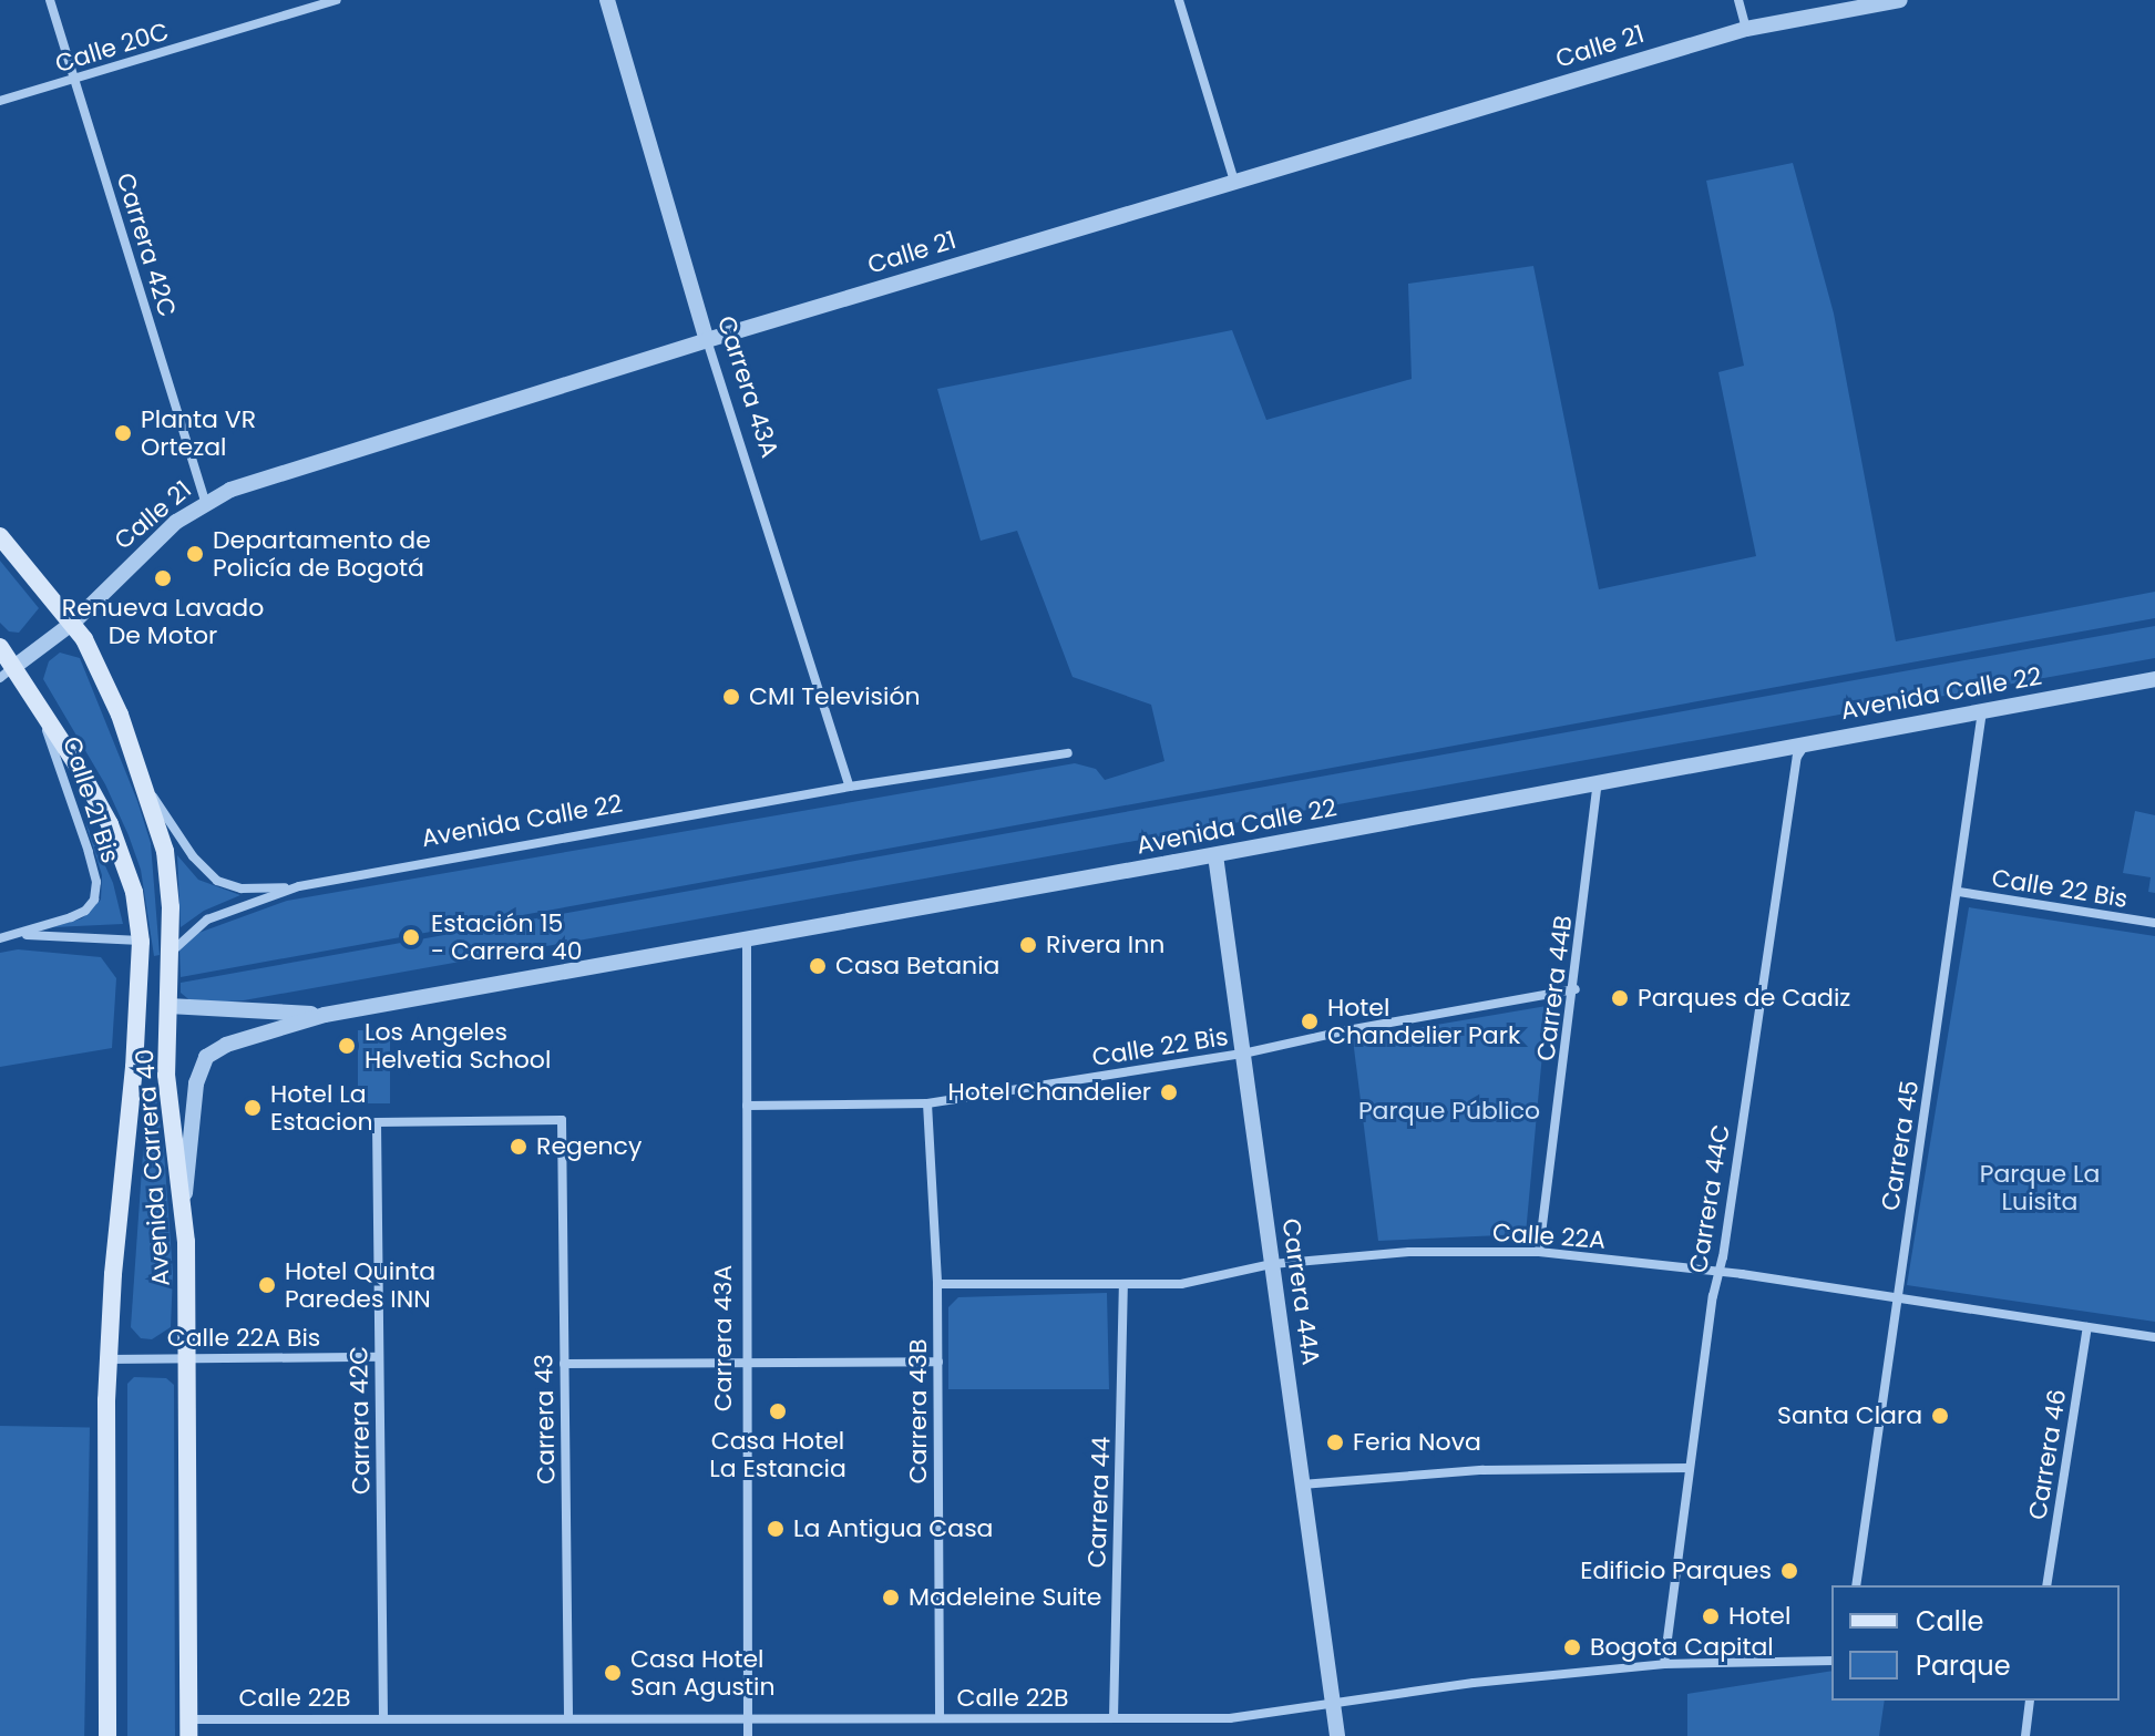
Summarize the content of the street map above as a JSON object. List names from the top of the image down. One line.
{"streets":{"main road":["Avenida Carrera 40"],"street":["Calle 21","Calle 20C","Carrera 42C","Carrera 43A","Avenida Calle 22","Calle 21 Bis","Calle 22 Bis","Carrera 44B","Carrera 45","Carrera 44C","Calle 22A","Carrera 44A","Calle 22A Bis","Carrera 43B","Carrera 43","Carrera 46","Carrera 44","Calle 22B"]},"crossings":[["Calle 21","Carrera 42C"],["Calle 21","Carrera 43A"],["Calle 21","Avenida Carrera 40"],["Calle 20C","Carrera 42C"],["Carrera 42C","Calle 22A Bis"],["Carrera 42C","Carrera 43"],["Carrera 42C","Calle 22B"],["Carrera 43A","Avenida Calle 22"],["Carrera 43A","Calle 22 Bis"],["Carrera 43A","Calle 22B"],["Avenida Calle 22","Carrera 44B"],["Avenida Calle 22","Carrera 45"],["Avenida Calle 22","Avenida Carrera 40"],["Avenida Calle 22","Carrera 44C"],["Avenida Calle 22","Carrera 44A"],["Calle 21 Bis","Avenida Carrera 40"],["Calle 22 Bis","Carrera 44B"],["Calle 22 Bis","Carrera 45"],["Calle 22 Bis","Carrera 44A"],["Calle 22 Bis","Carrera 43B"],["Carrera 44B","Calle 22A"],["Carrera 45","Calle 22A"],["Avenida Carrera 40","Calle 22A Bis"],["Avenida Carrera 40","Calle 22B"],["Carrera 44C","Calle 22A"],["Carrera 44C","Calle 22B"],["Calle 22A","Carrera 44A"],["Calle 22A","Carrera 43B"],["Calle 22A","Carrera 46"],["Calle 22A","Carrera 44"],["Carrera 44A","Calle 22B"],["Carrera 43B","Calle 22B"],["Carrera 43","Calle 22B"],["Carrera 44","Calle 22B"]],"parks":["Parque Público","Parque La Luisita"],"places":["Planta VR Ortezal","Departamento de Policía de Bogotá","Renueva Lavado De Motor","CMI Televisión","Estación 15 - Carrera 40","Rivera Inn","Casa Betania","Parques de Cadiz","Hotel Chandelier Park","Los Angeles Helvetia School","Hotel Chandelier","Hotel La Estacion","Regency","Hotel Quinta Paredes INN","Casa Hotel La Estancia","Santa Clara","Feria Nova","La Antigua Casa","Edificio Parques","Madeleine Suite","Hotel","Bogota Capital","Casa Hotel San Agustin"],"legend":["Calle","Parque"]}
